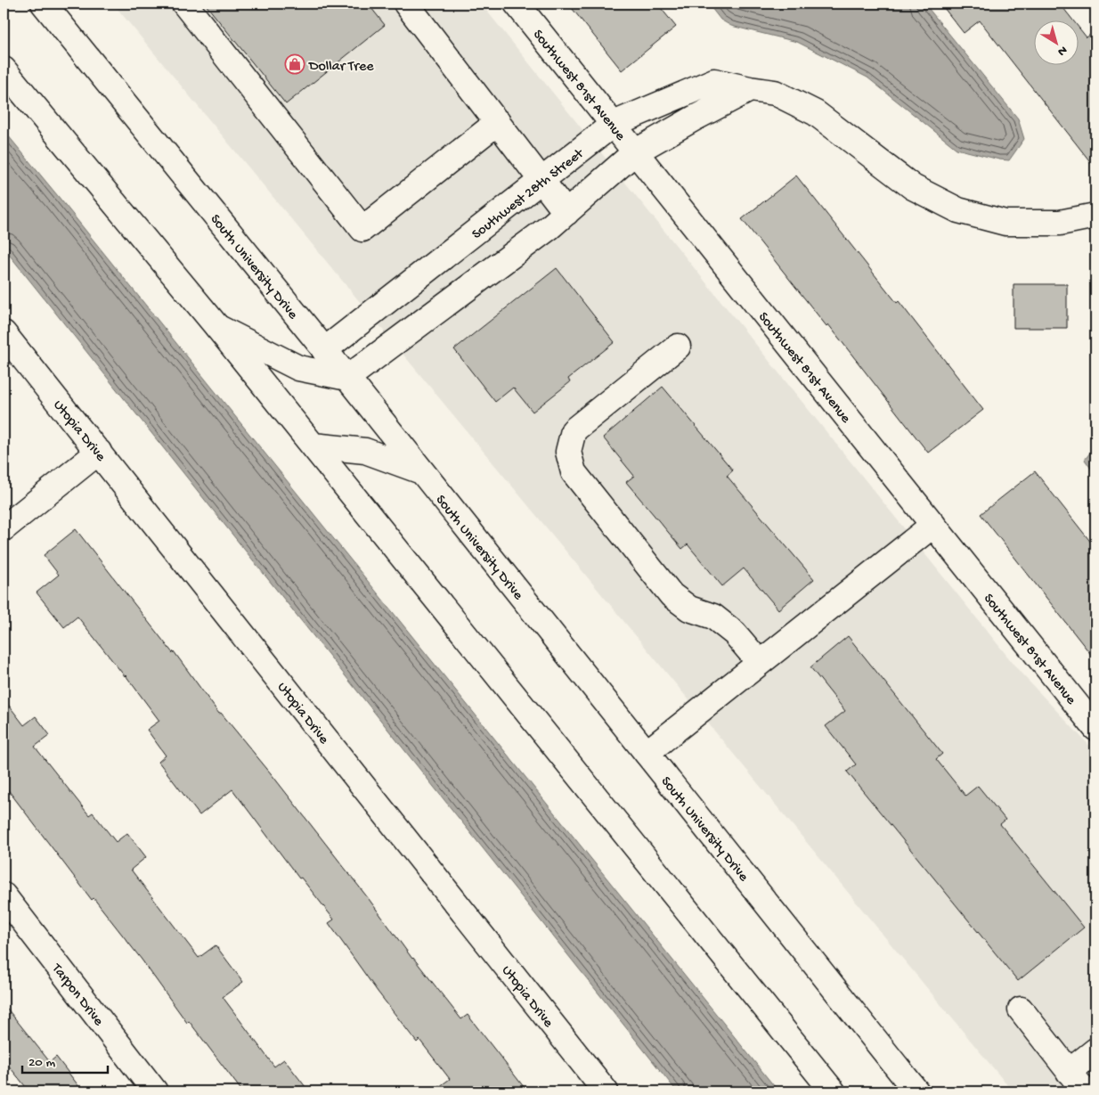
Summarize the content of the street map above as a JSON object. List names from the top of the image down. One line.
{"streets":{"street":["Southwest 81st Avenue","Southwest 28th Street","South University Drive","Utopia Drive","Tarpon Drive"]},"crossings":[["Southwest 81st Avenue","Southwest 28th Street"],["Southwest 28th Street","South University Drive"]],"places":{"shop":["Dollar Tree"]},"scale_bar":"20 m","north":"bottom right"}
